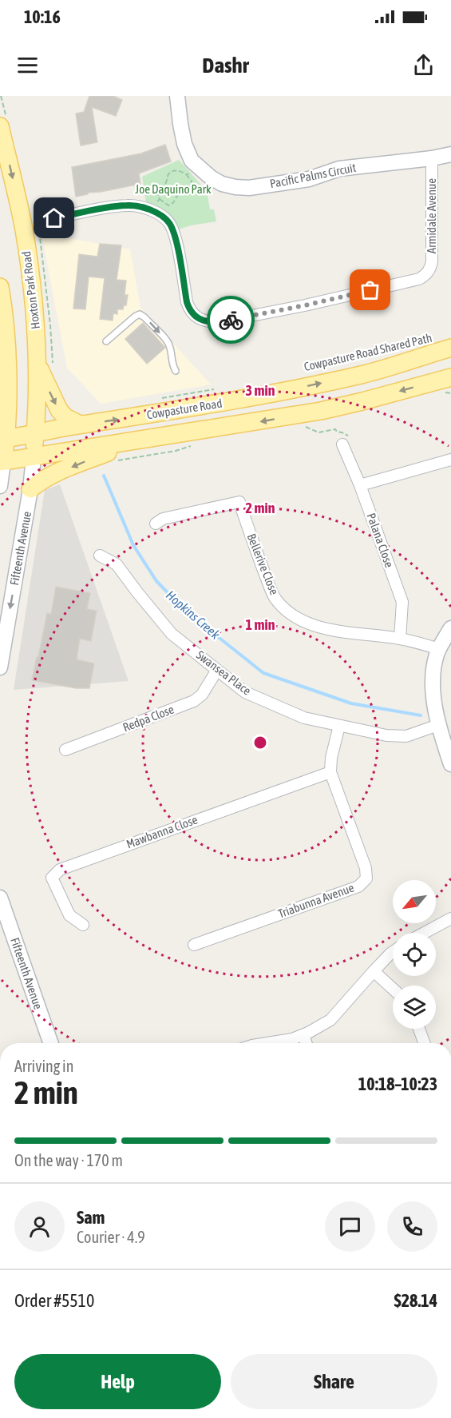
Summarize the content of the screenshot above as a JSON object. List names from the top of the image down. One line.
{"streets":{"main road":["Hoxton Park Road","Cowpasture Road"],"street":["Pacific Palms Circuit","Armidale Avenue","Palana Close","Fifteenth Avenue","Bellerive Close","Swansea Place","Redpa Close","Mawbanna Close","Triabunna Avenue"]},"crossings":[["Pacific Palms Circuit","Armidale Avenue"],["Hoxton Park Road","Cowpasture Road"],["Hoxton Park Road","Fifteenth Avenue"],["Cowpasture Road","Fifteenth Avenue"],["Palana Close","Bellerive Close"],["Swansea Place","Redpa Close"],["Swansea Place","Triabunna Avenue"],["Mawbanna Close","Triabunna Avenue"]],"one_way":["Fifteenth Avenue"],"water":["Hopkins Creek"],"parks":["Joe Daquino Park"],"north":"bottom left","page":{"status":"10:16","header":"Dashr","heading":["2 min","Arriving in","10:18–10:23"],"panel":["Sam","Courier · 4.9","Order #5510","$28.14"],"bar":"On the way · 170 m","buttons":["Help","Share"]},"rings":["3 min","2 min","1 min"]}
